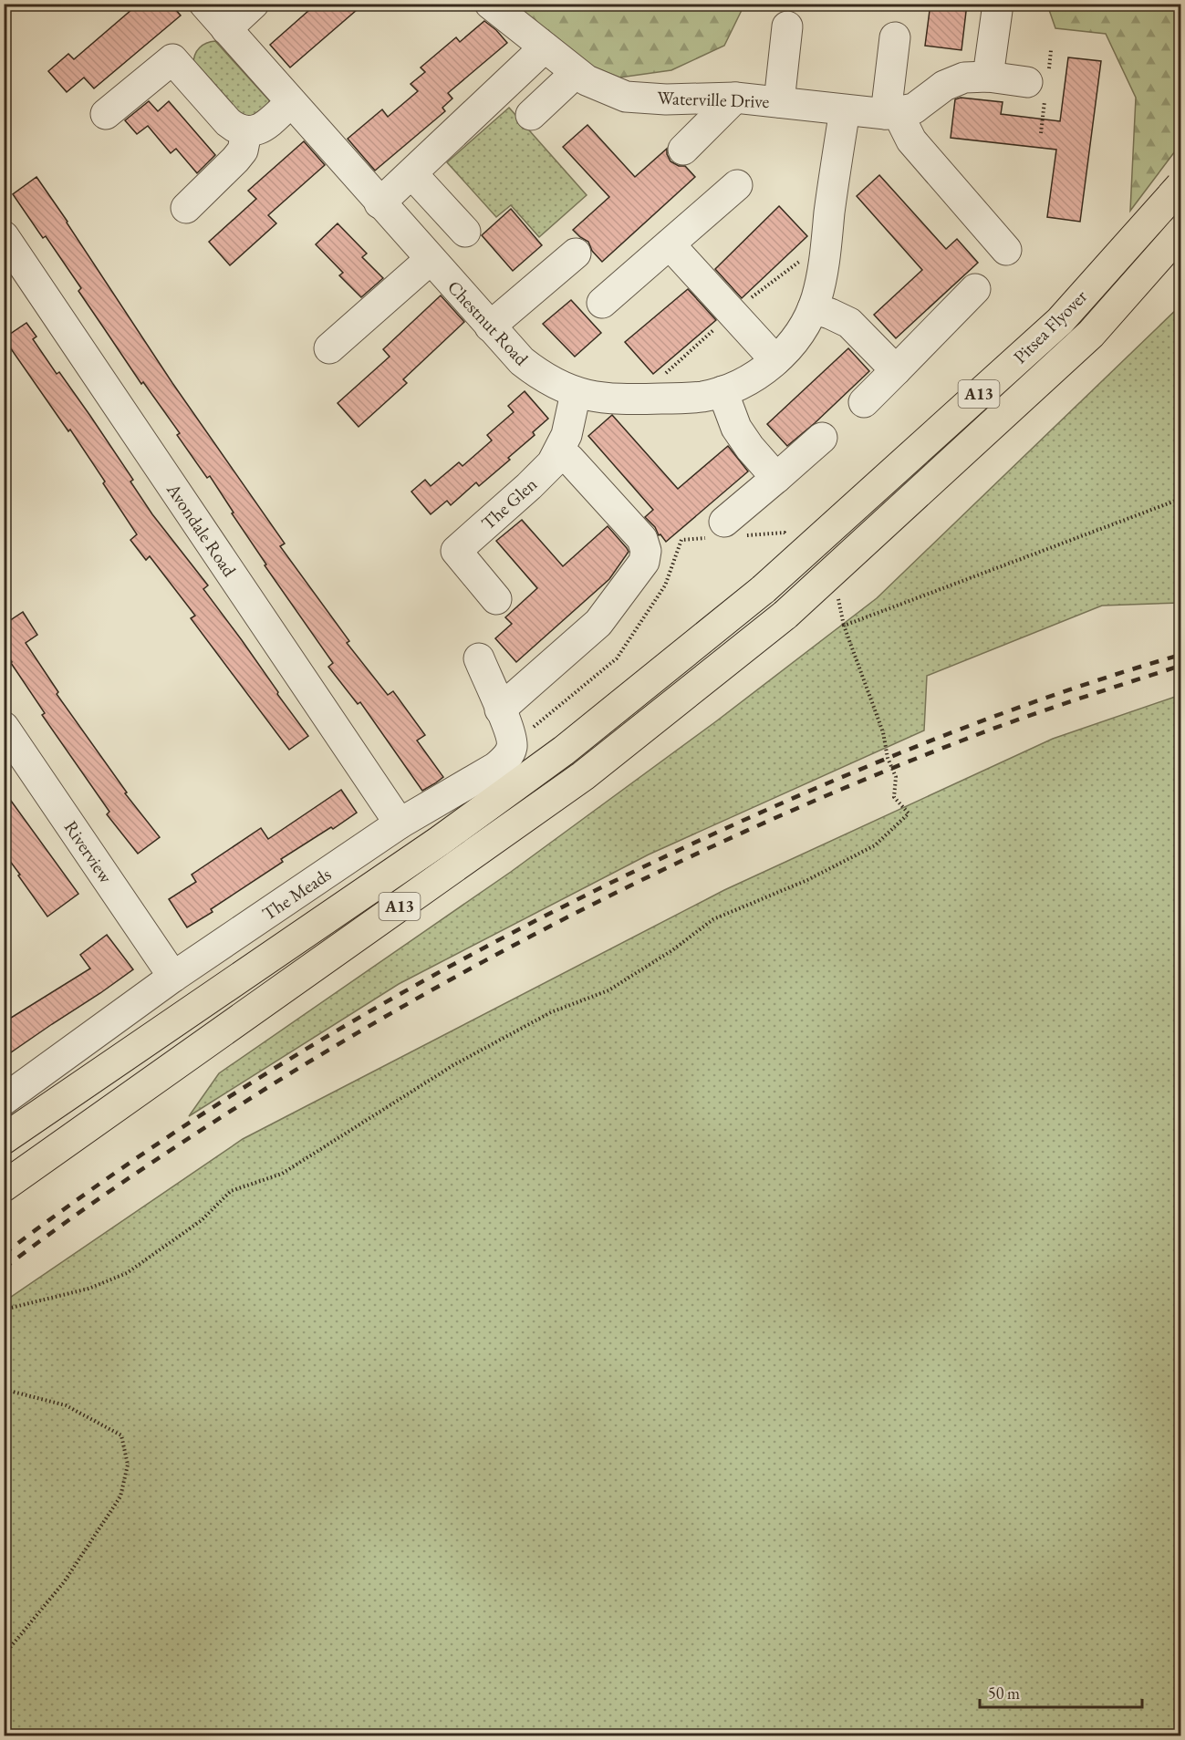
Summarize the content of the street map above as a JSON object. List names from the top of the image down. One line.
{"streets":{"highway":["Pitsea Flyover","A13"],"street":["Waterville Drive","Chestnut Road","The Glen","Avondale Road","Riverview","The Meads"]},"crossings":[["Waterville Drive","Chestnut Road"],["Chestnut Road","The Glen"],["Pitsea Flyover","A13"],["Avondale Road","The Meads"],["Riverview","The Meads"]],"scale_bar":"50 m"}
